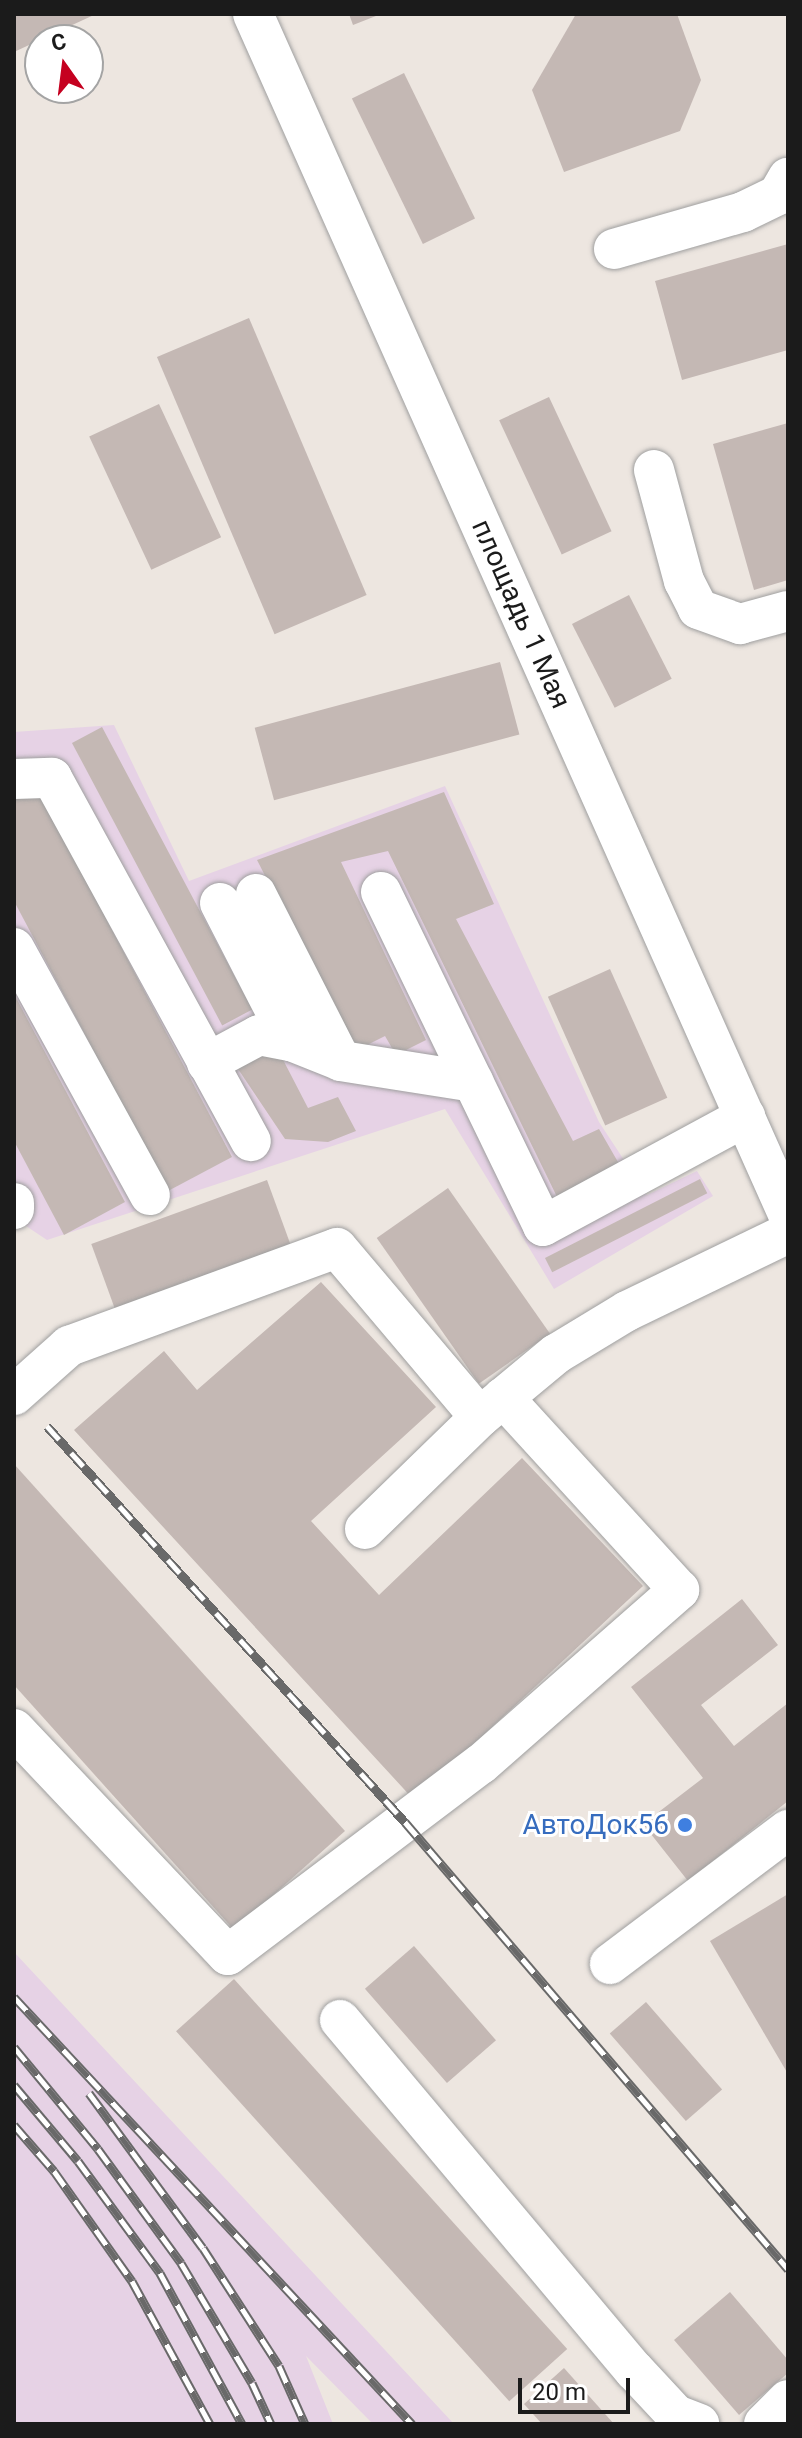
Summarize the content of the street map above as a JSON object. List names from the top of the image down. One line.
{"streets":{"street":["площадь 1 Мая"]},"places":["АвтоДок56"],"scale_bar":"20 m","north":"top"}
